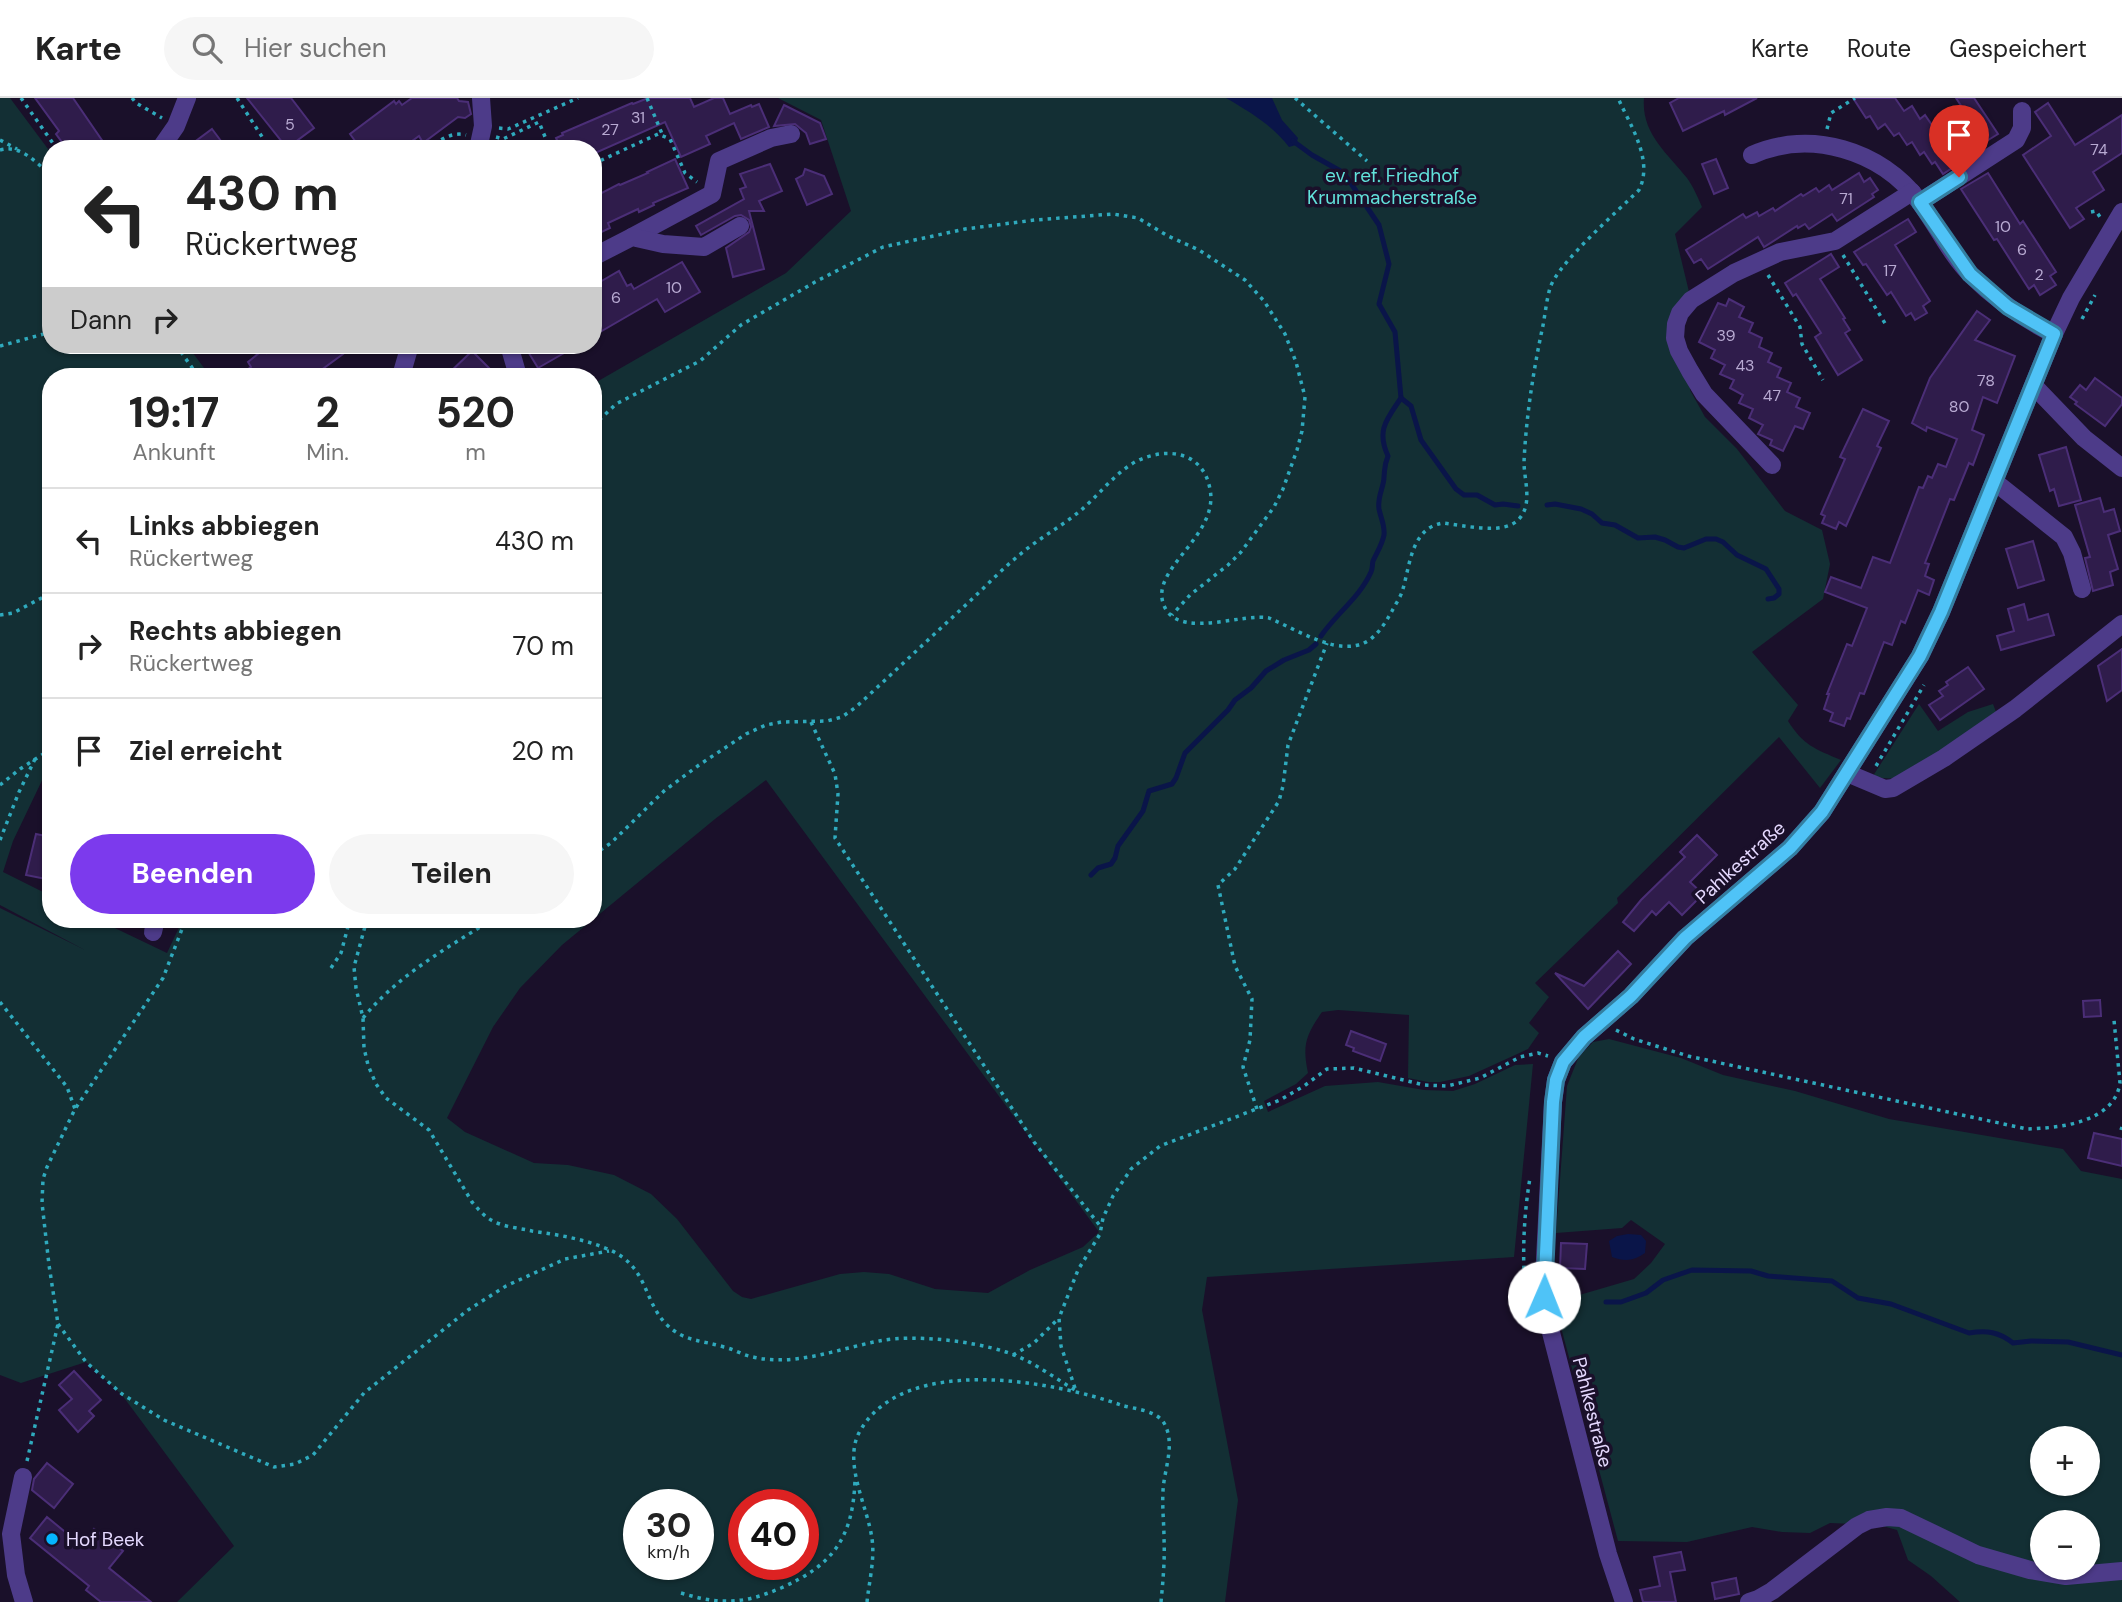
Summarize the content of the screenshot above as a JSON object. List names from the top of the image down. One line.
{"streets":{"street":["Pahlkestraße"]},"parks":["ev. ref. Friedhof Krummacherstraße"],"places":["Hof Beek"],"house_numbers":["31","5","27","74","71","10","6","17","2","10","6","39","43","78","47","80"],"page":{"header":"Karte","search":"Hier suchen","nav":["Karte","Route","Gespeichert"],"turn":["430 m","Rückertweg"],"then":"Dann","eta":["19:17","Ankunft","2","Min.","520","m"],"list":[{"name":"Links abbiegen","note":"Rückertweg","value":"430 m"},{"name":"Rechts abbiegen","note":"Rückertweg","value":"70 m"},{"name":"Ziel erreicht","value":"20 m"}],"buttons":["Beenden","Teilen"],"map_buttons":["+","−"],"speed":"30 km/h","limit":"40"}}
